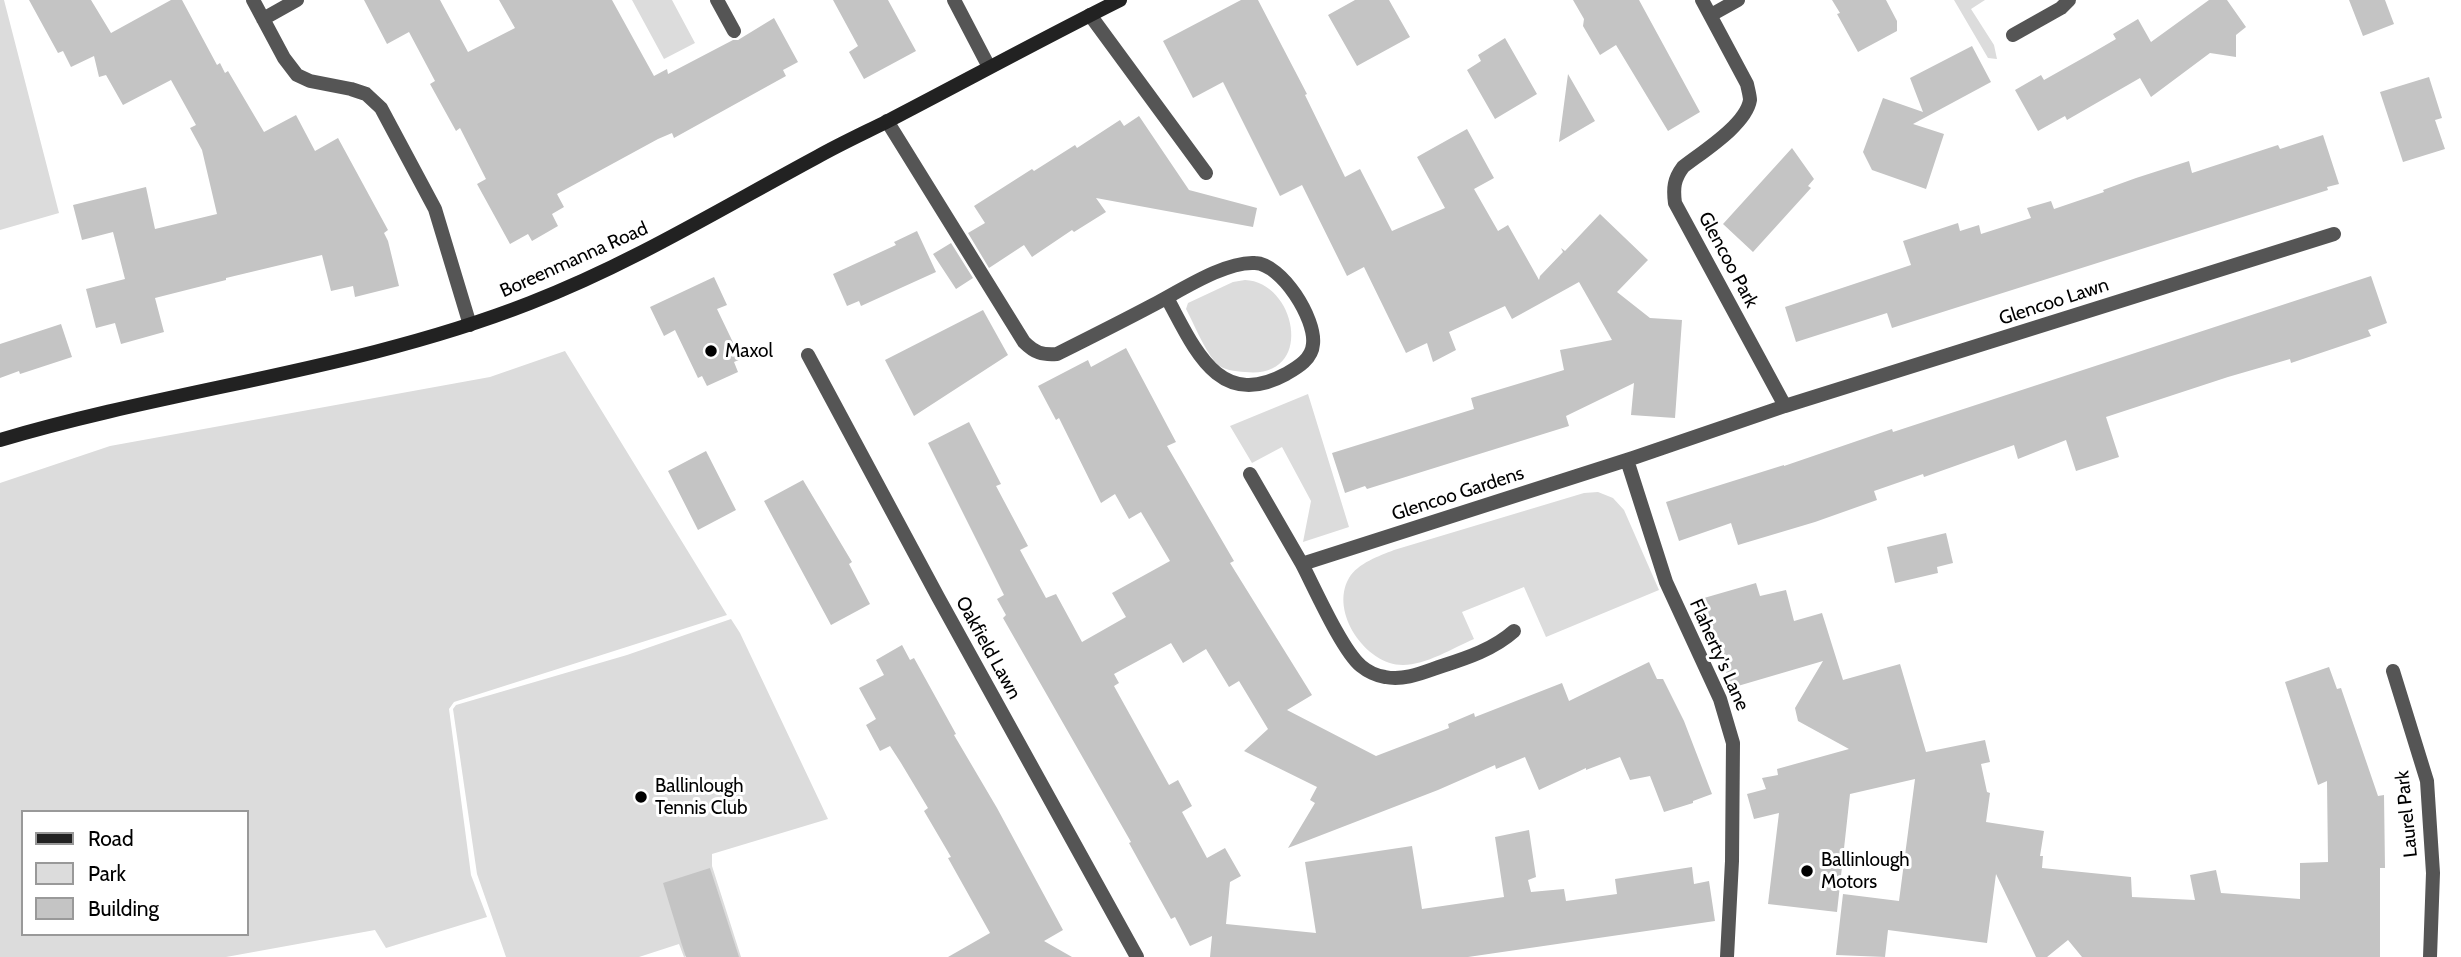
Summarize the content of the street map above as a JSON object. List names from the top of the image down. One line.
{"streets":{"main road":["Boreenmanna Road"],"street":["Glencoo Park","Glencoo Lawn","Glencoo Gardens","Oakfield Lawn","Flaherty's Lane","Laurel Park"]},"crossings":[["Glencoo Park","Glencoo Lawn"],["Glencoo Gardens","Flaherty's Lane"]],"places":["Maxol","Ballinlough Tennis Club","Ballinlough Motors"],"legend":["Road","Park","Building"]}
